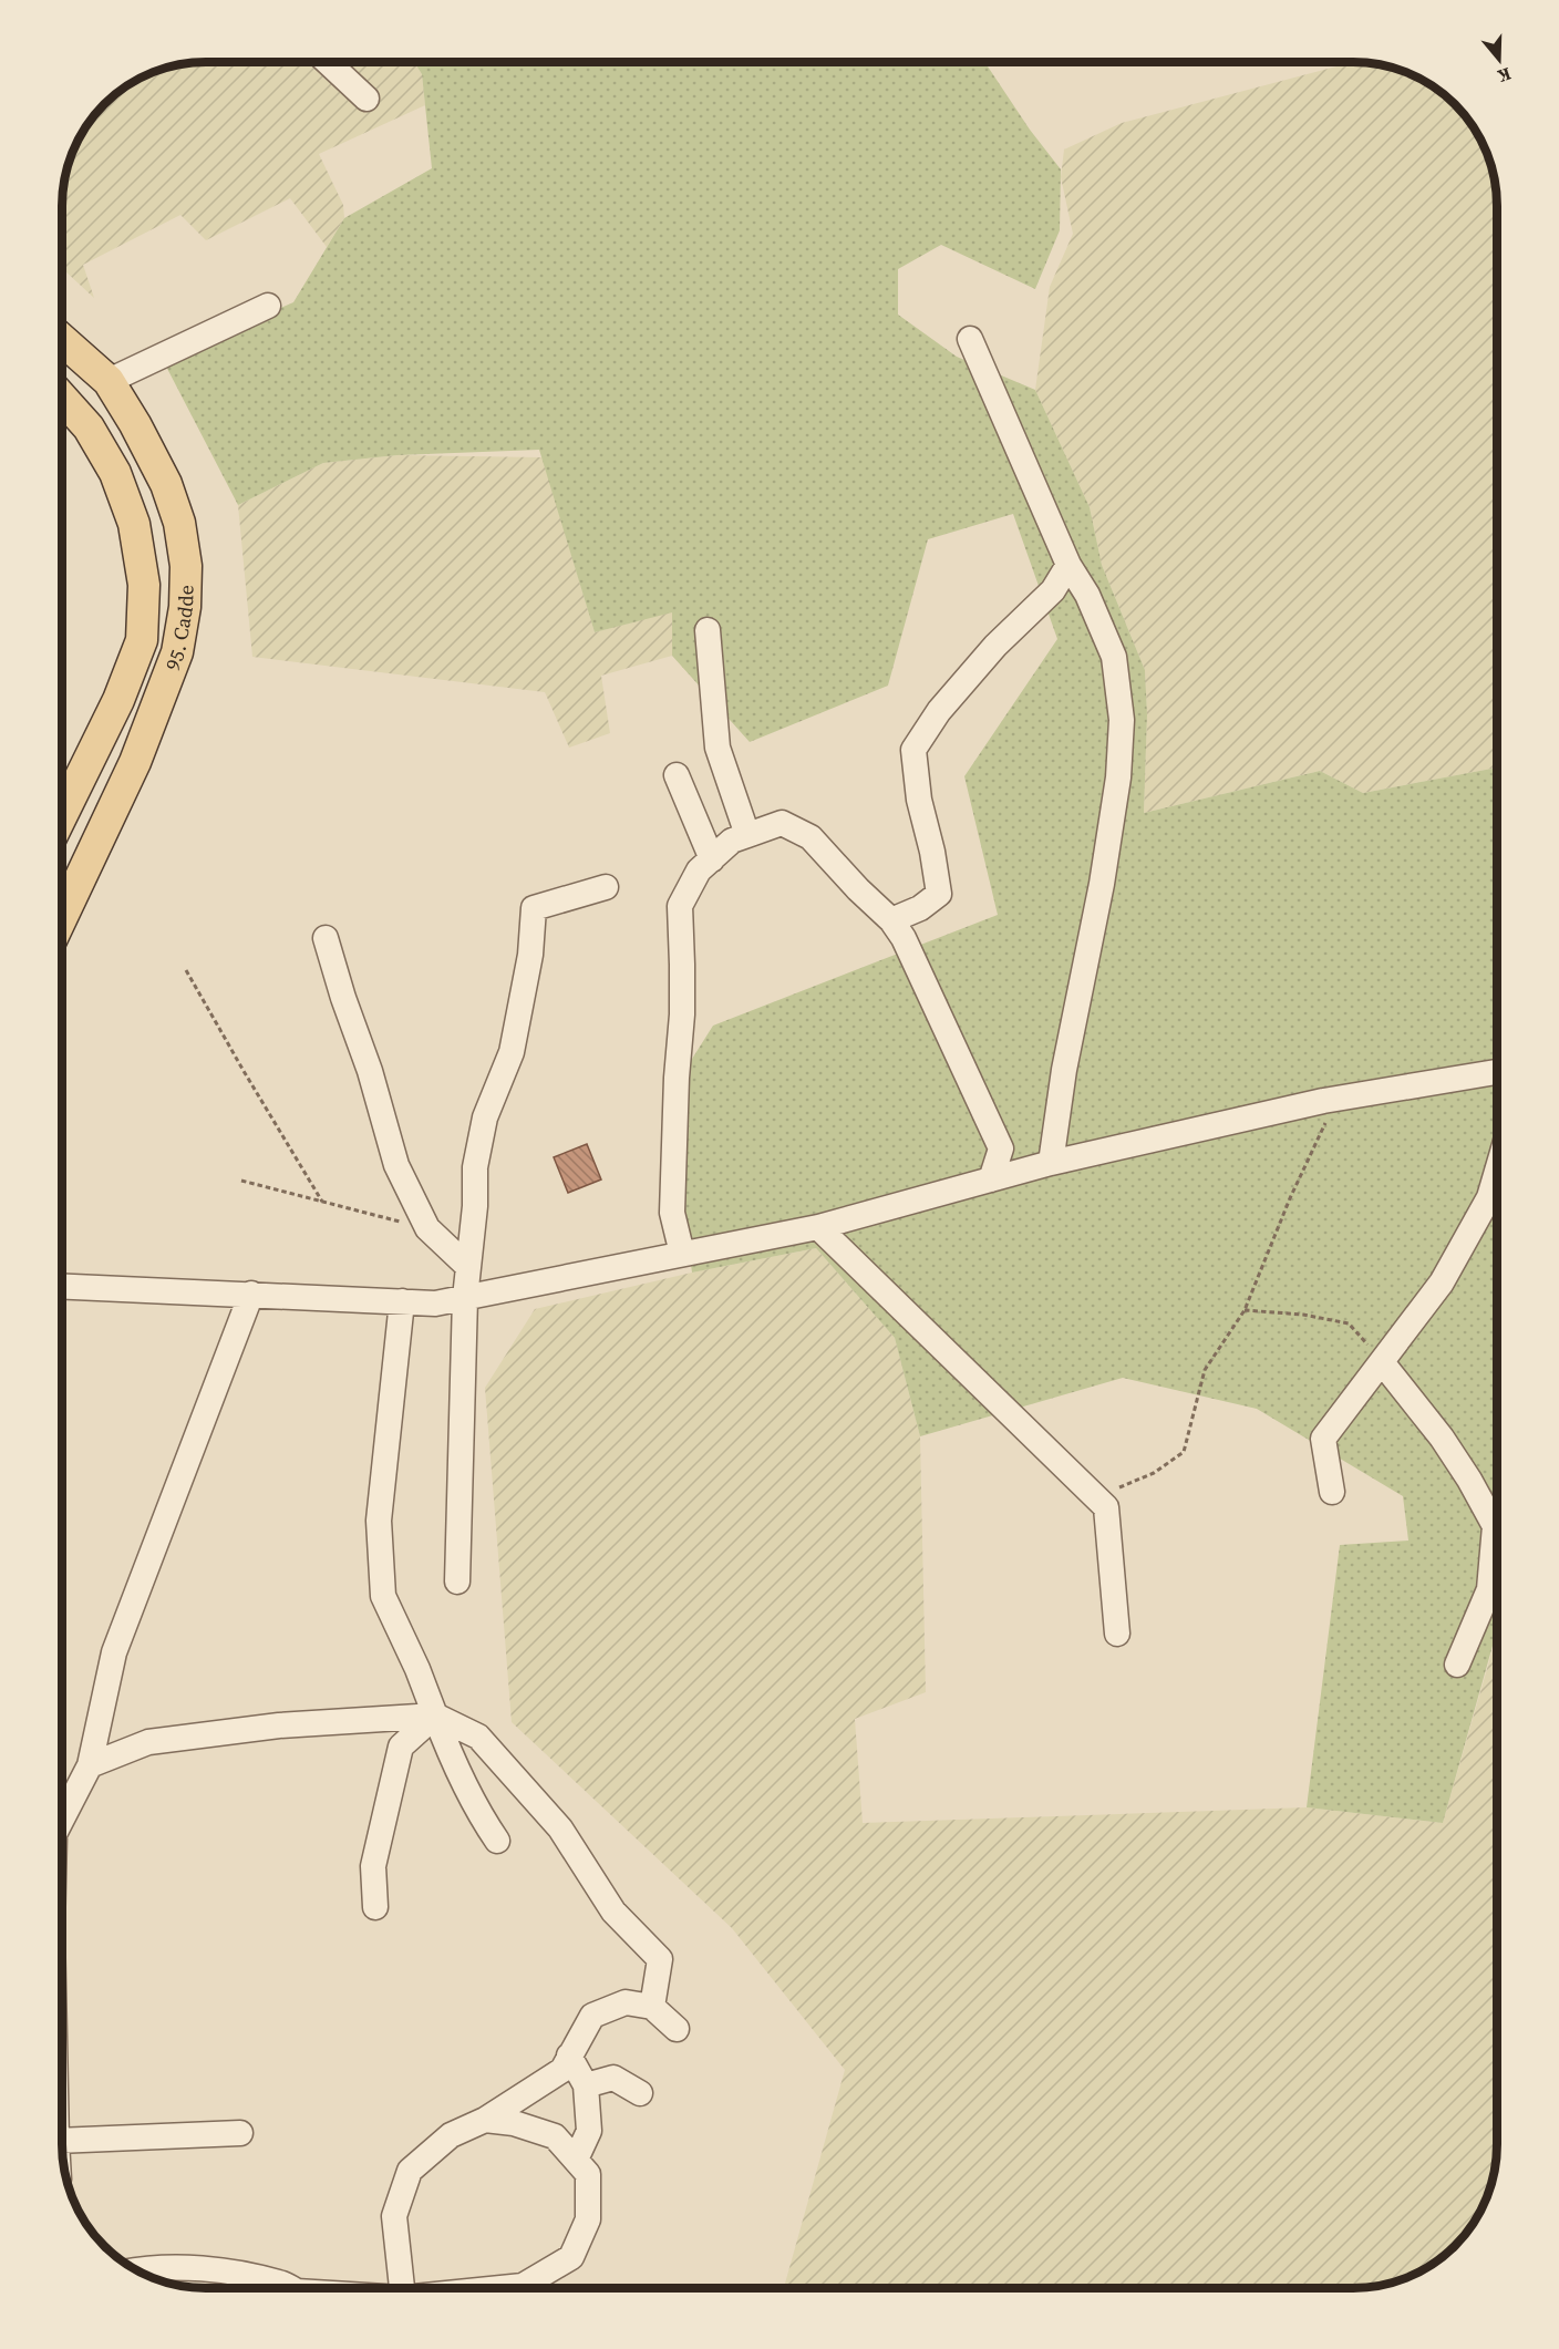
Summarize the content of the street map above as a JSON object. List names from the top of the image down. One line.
{"streets":{"main road":["95. Cadde"]},"north":"bottom"}
